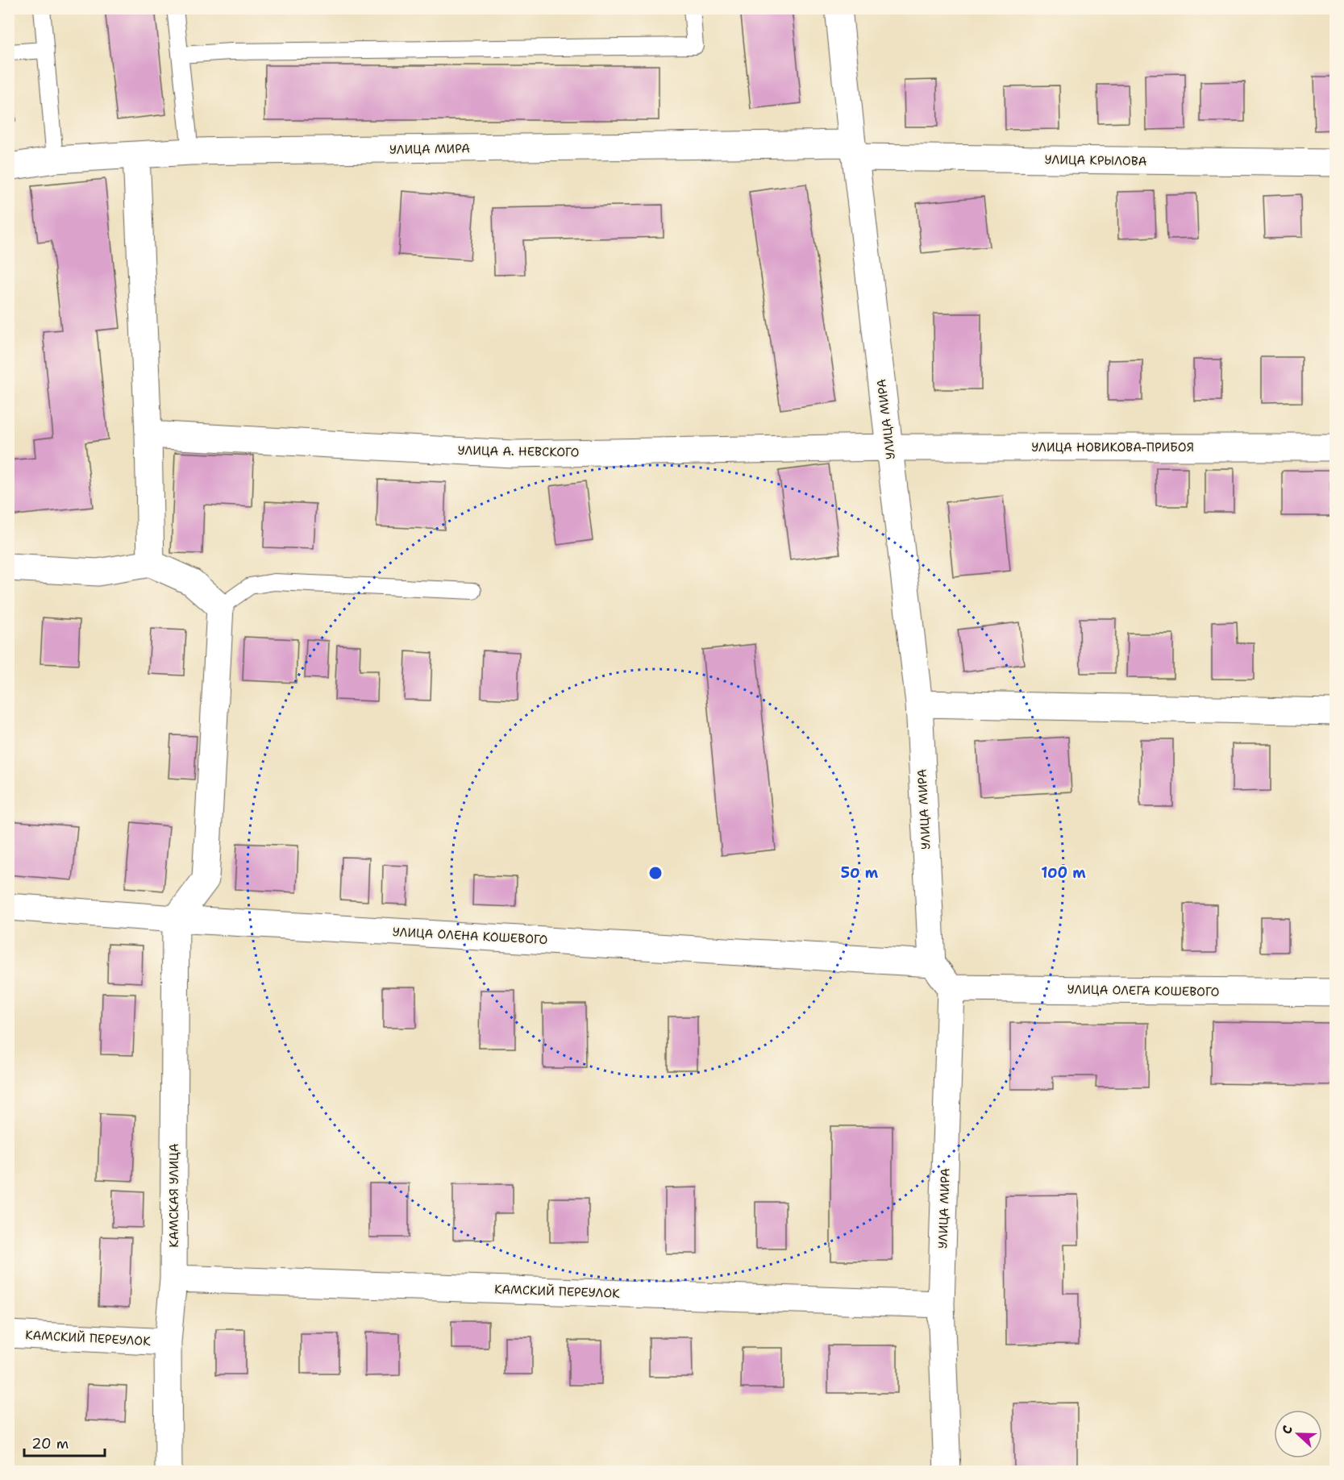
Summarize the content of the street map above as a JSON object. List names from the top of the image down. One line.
{"streets":{"street":["УЛИЦА МИРА","УЛИЦА КРЫЛОВА","УЛИЦА НОВИКОВА-ПРИБОЯ","УЛИЦА А. НЕВСКОГО","УЛИЦА ОЛЕНА КОШЕВОГО","УЛИЦА ОЛЕГА КОШЕВОГО","КАМСКАЯ УЛИЦА","КАМСКИЙ ПЕРЕУЛОК"]},"crossings":[["УЛИЦА МИРА","УЛИЦА КРЫЛОВА"],["УЛИЦА МИРА","УЛИЦА НОВИКОВА-ПРИБОЯ"],["УЛИЦА МИРА","УЛИЦА А. НЕВСКОГО"],["УЛИЦА МИРА","УЛИЦА ОЛЕНА КОШЕВОГО"],["УЛИЦА МИРА","УЛИЦА ОЛЕГА КОШЕВОГО"],["УЛИЦА МИРА","КАМСКИЙ ПЕРЕУЛОК"],["УЛИЦА НОВИКОВА-ПРИБОЯ","УЛИЦА А. НЕВСКОГО"],["УЛИЦА ОЛЕНА КОШЕВОГО","КАМСКАЯ УЛИЦА"],["КАМСКАЯ УЛИЦА","КАМСКИЙ ПЕРЕУЛОК"]],"scale_bar":"20 m","north":"left","rings":["50 m","100 m"]}
